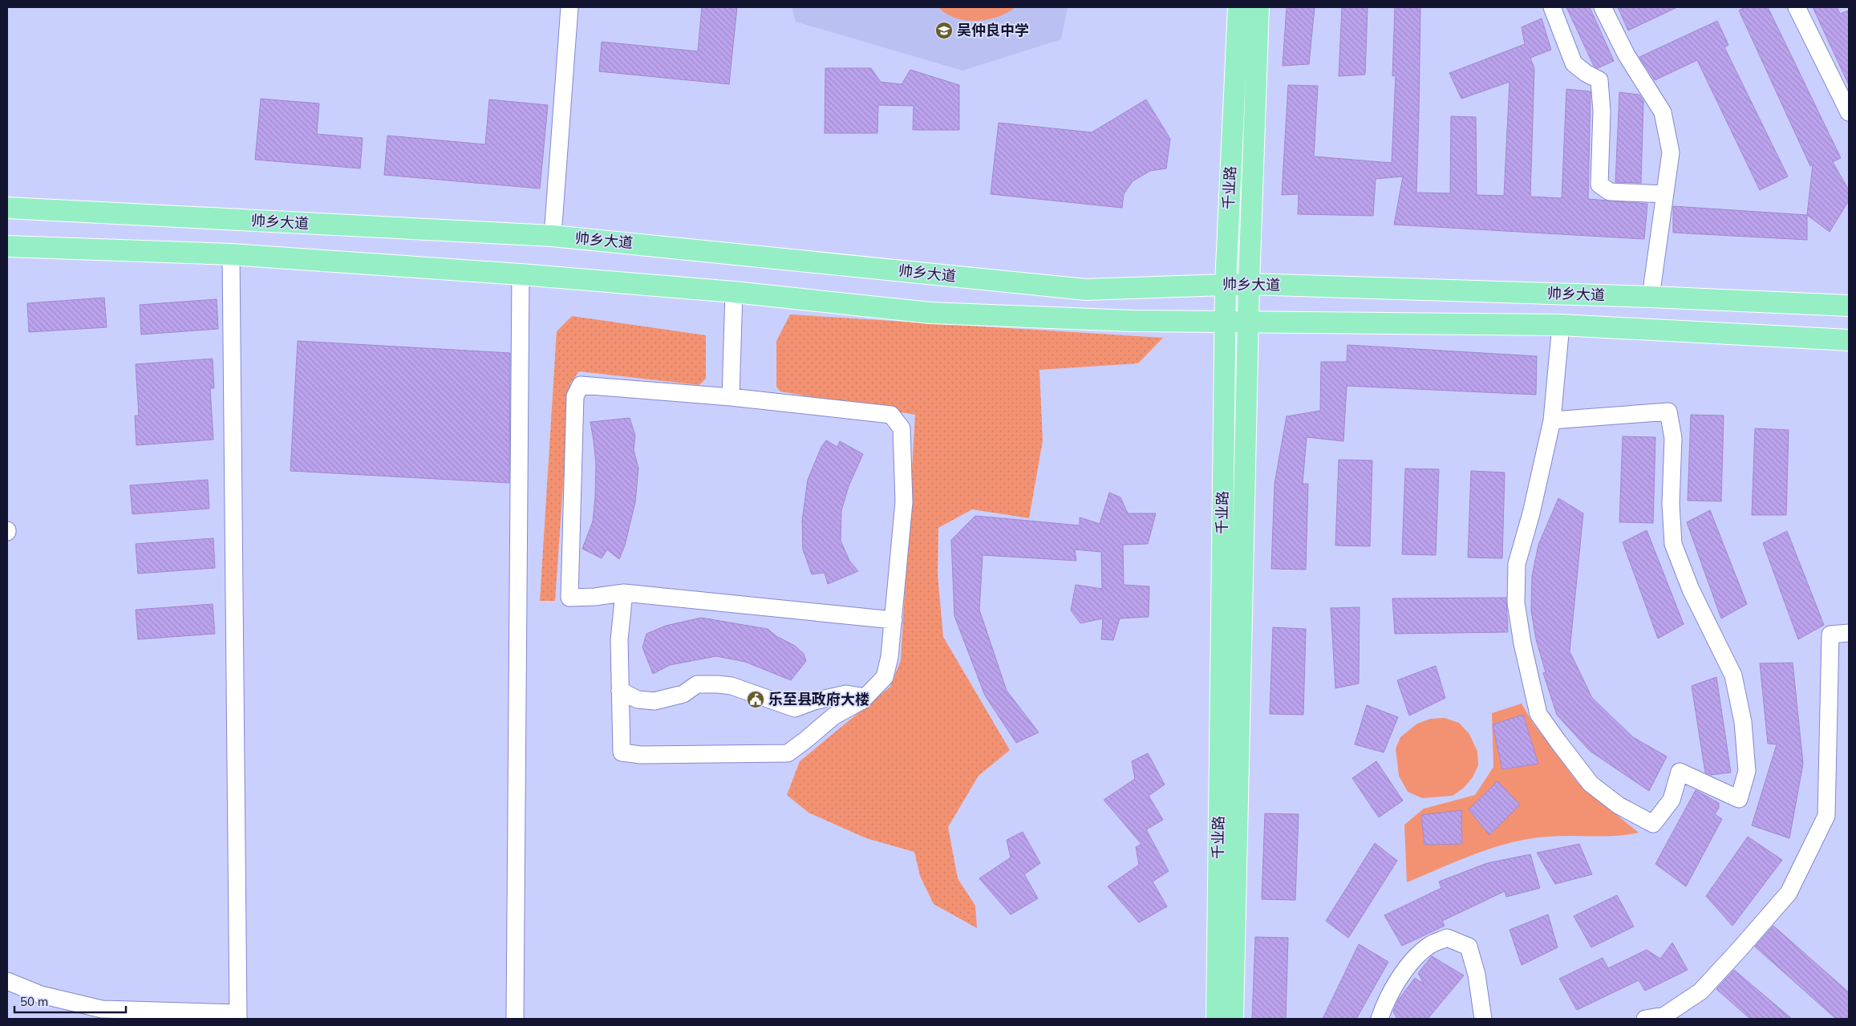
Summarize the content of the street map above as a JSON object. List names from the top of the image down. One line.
{"streets":{"main road":["千业路","帅乡大道"]},"crossings":[["千业路","帅乡大道"]],"places":{"school or university":["吴仲良中学"],"public building":["乐至县政府大楼"]},"scale_bar":"50 m"}
